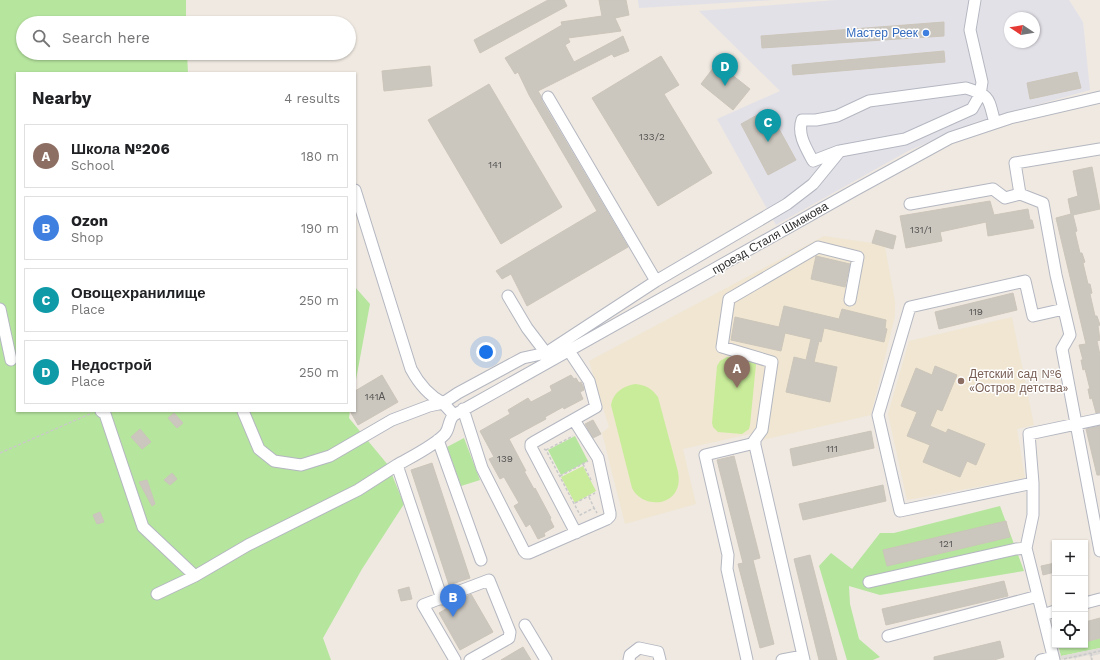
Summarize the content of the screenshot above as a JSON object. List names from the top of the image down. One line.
{"streets":{"street":["проезд Сталя Шмакова"]},"places":["Мастер Реек","Детский сад №6 «Остров детства»"],"house_numbers":["133/2","141","131/1","119","141А","111","139","121"],"north":"left","page":{"search":"Search here","pins":["D","C","A","B"],"heading":["Nearby","4 results"],"list":[{"mark":"A","name":"Школа №206","note":"School","value":"180 m"},{"mark":"B","name":"Ozon","note":"Shop","value":"190 m"},{"mark":"C","name":"Овощехранилище","note":"Place","value":"250 m"},{"mark":"D","name":"Недострой","note":"Place","value":"250 m"}],"map_buttons":["+","−"]}}
